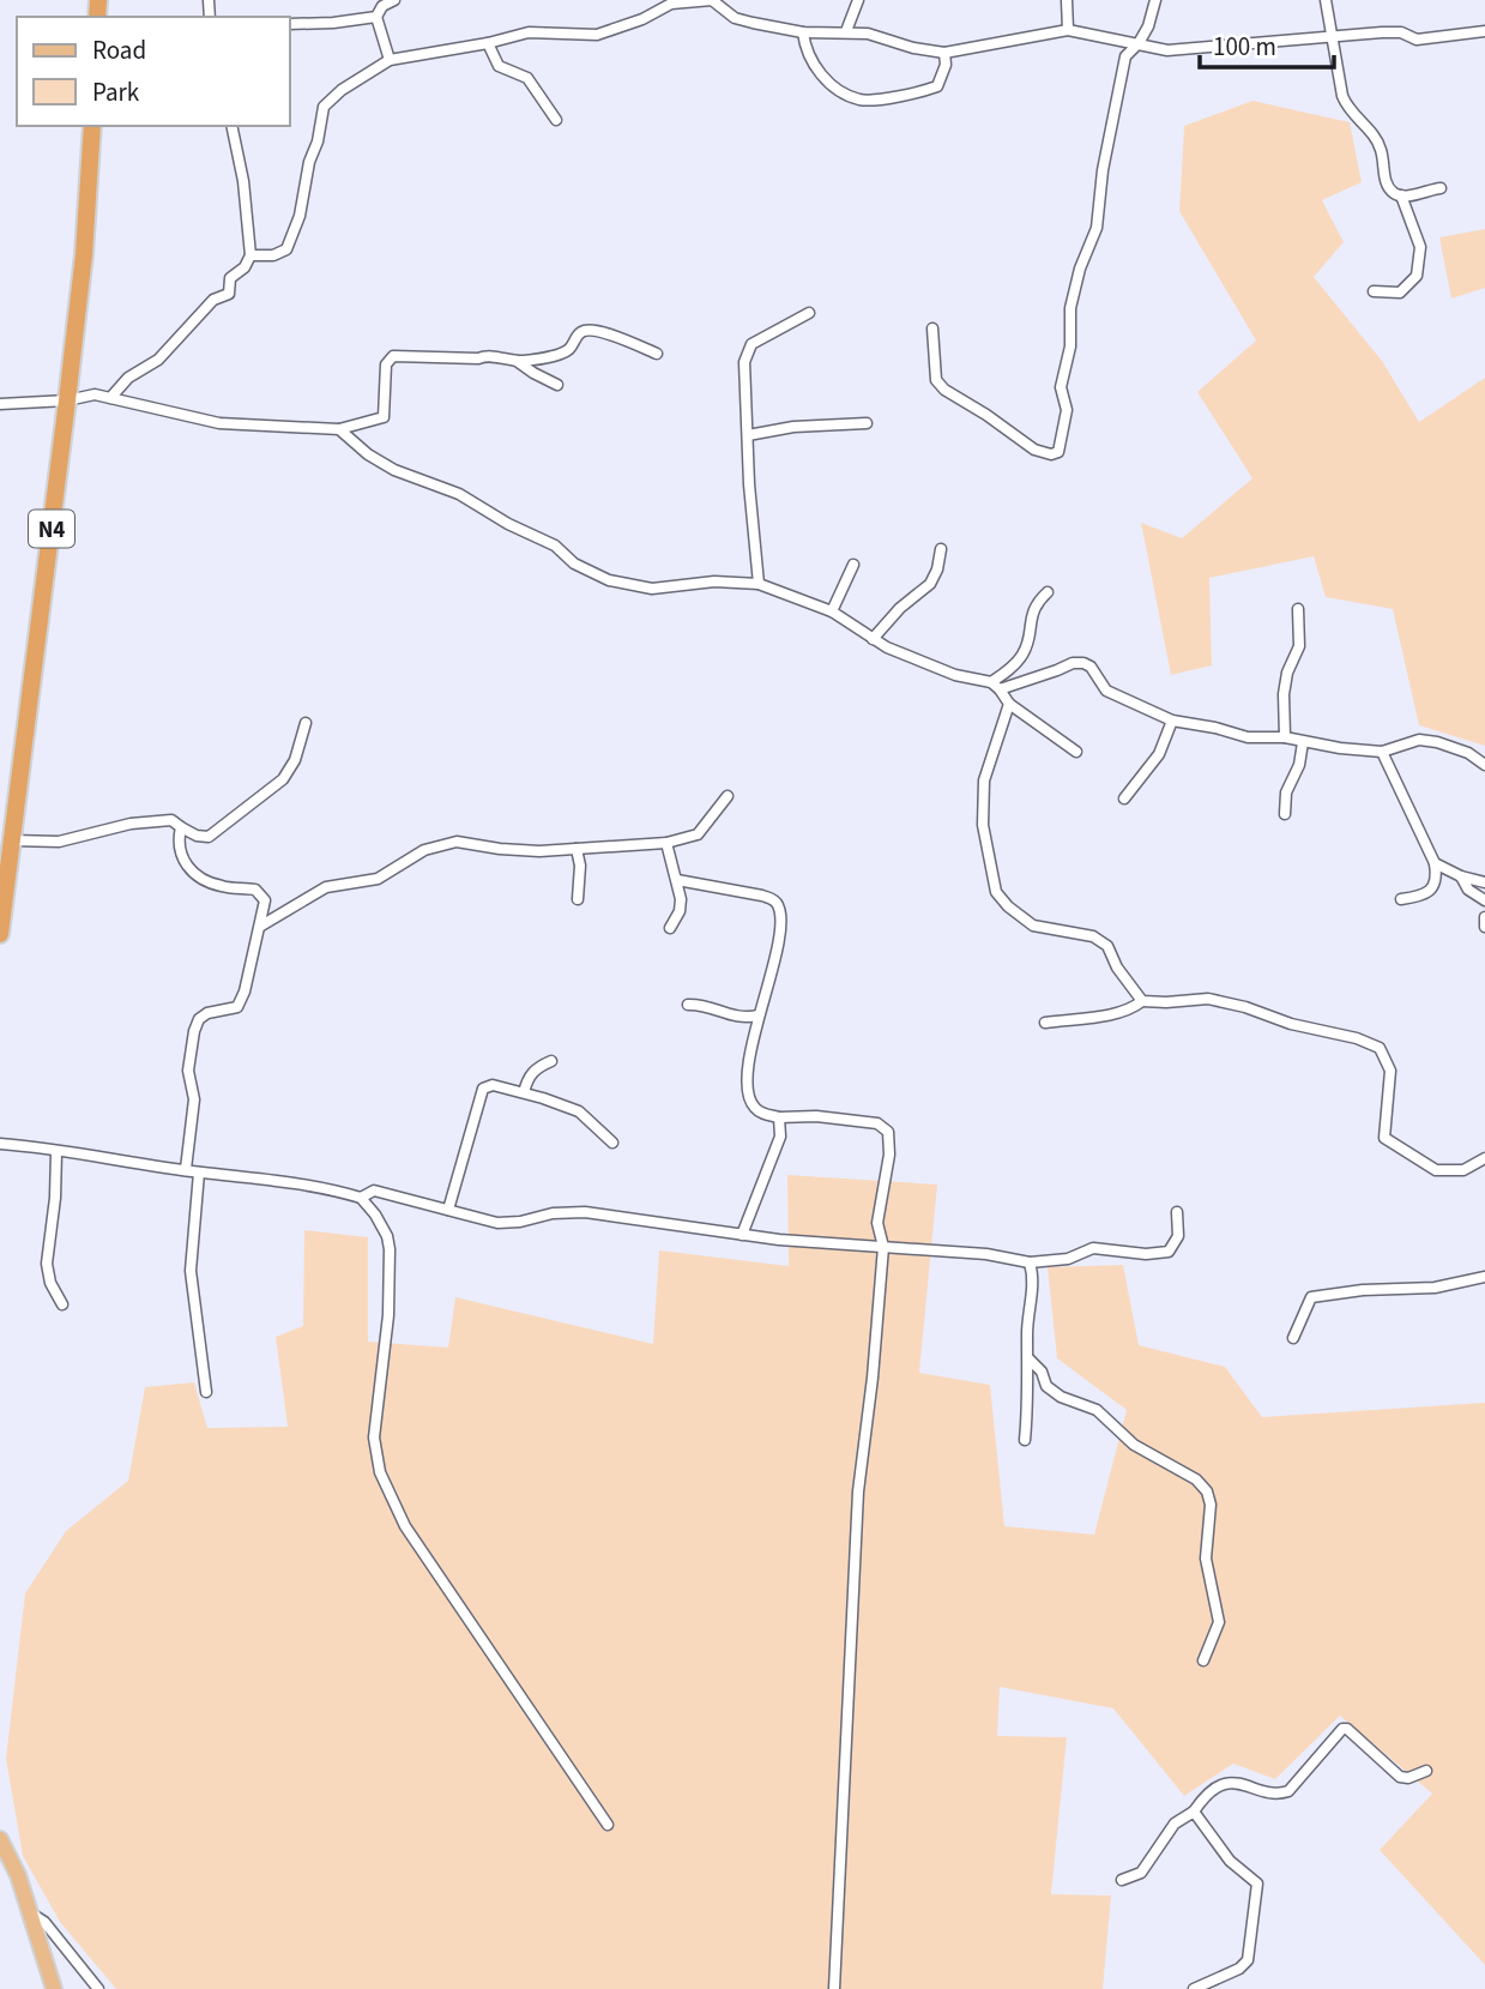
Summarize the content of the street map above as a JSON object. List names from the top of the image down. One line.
{"streets":{"highway":["N4"]},"legend":["Road","Park"],"scale_bar":"100 m"}
